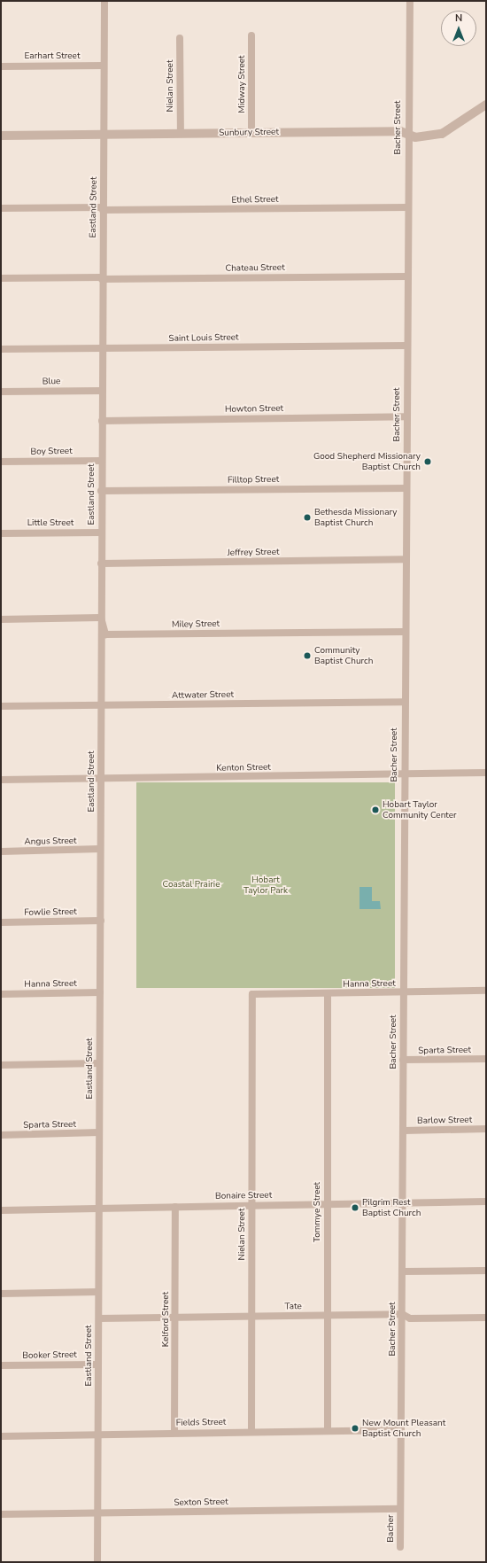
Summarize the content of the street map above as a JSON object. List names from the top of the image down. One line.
{"streets":{"street":["Earhart Street","Midway Street","Nielan Street","Bacher Street","Sunbury Street","Ethel Street","Eastland Street","Chateau Street","Saint Louis Street","Blue","Howton Street","Boy Street","Filltop Street","Little Street","Jeffrey Street","Miley Street","Attwater Street","Kenton Street","Angus Street","Fowlie Street","Hanna Street","Sparta Street","Barlow Street","Bonaire Street","Tommye Street","Tate","Kelford Street","Booker Street","Fields Street","Sexton Street","Bacher"]},"crossings":[["Earhart Street","Eastland Street"],["Midway Street","Sunbury Street"],["Nielan Street","Sunbury Street"],["Nielan Street","Hanna Street"],["Nielan Street","Bonaire Street"],["Nielan Street","Tate"],["Nielan Street","Fields Street"],["Bacher Street","Sunbury Street"],["Bacher Street","Ethel Street"],["Bacher Street","Chateau Street"],["Bacher Street","Saint Louis Street"],["Bacher Street","Howton Street"],["Bacher Street","Filltop Street"],["Bacher Street","Jeffrey Street"],["Bacher Street","Miley Street"],["Bacher Street","Attwater Street"],["Bacher Street","Kenton Street"],["Bacher Street","Hanna Street"],["Bacher Street","Sparta Street"],["Bacher Street","Barlow Street"],["Bacher Street","Bonaire Street"],["Bacher Street","Tate"],["Bacher Street","Fields Street"],["Bacher Street","Sexton Street"],["Bacher Street","Bacher"],["Sunbury Street","Eastland Street"],["Ethel Street","Eastland Street"],["Eastland Street","Chateau Street"],["Eastland Street","Saint Louis Street"],["Eastland Street","Blue"],["Eastland Street","Howton Street"],["Eastland Street","Boy Street"],["Eastland Street","Filltop Street"],["Eastland Street","Little Street"],["Eastland Street","Jeffrey Street"],["Eastland Street","Miley Street"],["Eastland Street","Attwater Street"],["Eastland Street","Kenton Street"],["Eastland Street","Angus Street"],["Eastland Street","Fowlie Street"],["Eastland Street","Hanna Street"],["Eastland Street","Sparta Street"],["Eastland Street","Bonaire Street"],["Eastland Street","Tate"],["Eastland Street","Booker Street"],["Eastland Street","Fields Street"],["Eastland Street","Sexton Street"],["Hanna Street","Tommye Street"],["Bonaire Street","Tommye Street"],["Bonaire Street","Kelford Street"],["Tommye Street","Tate"],["Tommye Street","Fields Street"],["Tate","Kelford Street"],["Kelford Street","Fields Street"],["Sexton Street","Bacher"]],"parks":["Hobart Taylor Park","Coastal Prairie"],"places":["Good Shepherd Missionary Baptist Church","Bethesda Missionary Baptist Church","Community Baptist Church","Hobart Taylor Community Center","Pilgrim Rest Baptist Church","New Mount Pleasant Baptist Church"],"north":"top"}
